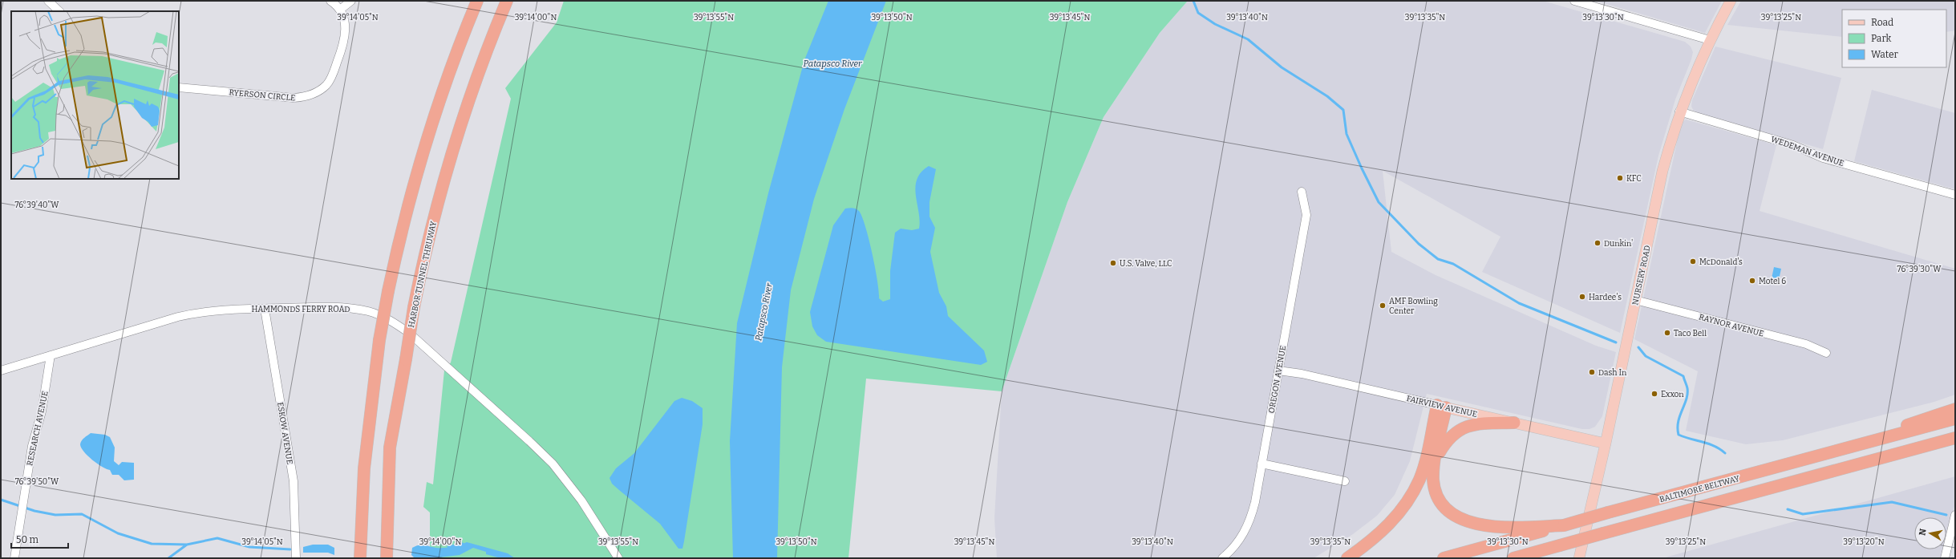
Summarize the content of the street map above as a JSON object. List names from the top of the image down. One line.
{"streets":{"highway":["HARBOR TUNNEL THRUWAY","BALTIMORE BELTWAY"],"main road":["NURSERY ROAD","FAIRVIEW AVENUE"],"street":["RYERSON CIRCLE","WEDEMAN AVENUE","HAMMONDS FERRY ROAD","RAYNOR AVENUE","OREGON AVENUE","RESEARCH AVENUE","ESKOW AVENUE"]},"crossings":[["WEDEMAN AVENUE","NURSERY ROAD"],["NURSERY ROAD","RAYNOR AVENUE"],["NURSERY ROAD","FAIRVIEW AVENUE"],["HAMMONDS FERRY ROAD","RESEARCH AVENUE"],["HAMMONDS FERRY ROAD","ESKOW AVENUE"],["OREGON AVENUE","FAIRVIEW AVENUE"]],"water":["Patapsco River"],"places":["KFC","Dunkin'","McDonald's","U.S. Valve, LLC","Motel 6","Hardee's","AMF Bowling Center","Taco Bell","Dash In","Exxon"],"legend":["Road","Park","Water"],"scale_bar":"50 m","north":"left","coordinates":["39°14'05\"N","39°14'00\"N","39°13'55\"N","39°13'50\"N","39°13'45\"N","39°13'40\"N","39°13'35\"N","39°13'30\"N","39°13'25\"N","76°39'40\"W","76°39'30\"W","76°39'50\"W","39°13'20\"N"]}
